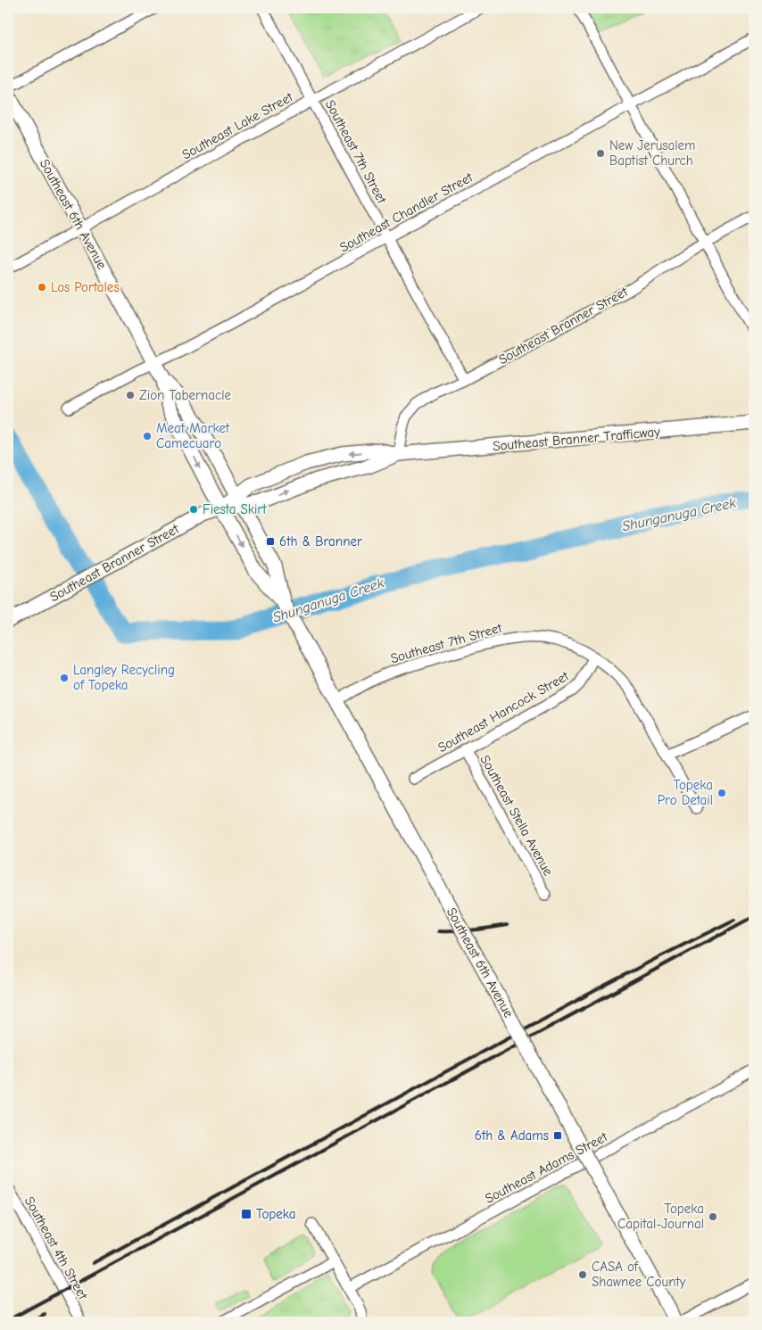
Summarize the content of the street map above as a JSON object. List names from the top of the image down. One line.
{"streets":{"main road":["Southeast 6th Avenue","Southeast Branner Street","Southeast Branner Trafficway"],"street":["Southeast Lake Street","Southeast 7th Street","Southeast Chandler Street","Southeast Hancock Street","Southeast Stella Avenue","Southeast Adams Street","Southeast 4th Street"]},"crossings":[["Southeast Lake Street","Southeast 7th Street"],["Southeast Lake Street","Southeast 6th Avenue"],["Southeast 7th Street","Southeast Chandler Street"],["Southeast 7th Street","Southeast 6th Avenue"],["Southeast 7th Street","Southeast Branner Street"],["Southeast 7th Street","Southeast Hancock Street"],["Southeast Chandler Street","Southeast 6th Avenue"],["Southeast 6th Avenue","Southeast Branner Street"],["Southeast Branner Street","Southeast Branner Trafficway"],["Southeast Hancock Street","Southeast Stella Avenue"]],"water":["Shunganuga Creek"],"places":{"other":["New Jerusalem Baptist Church","Los Portales","Zion Tabernacle","Meat Market Camecuaro","Fiesta Skirt","Langley Recycling of Topeka","Topeka Pro Detail","Topeka Capital-Journal","CASA of Shawnee County"],"transit":["6th & Branner","6th & Adams","Topeka"]}}
